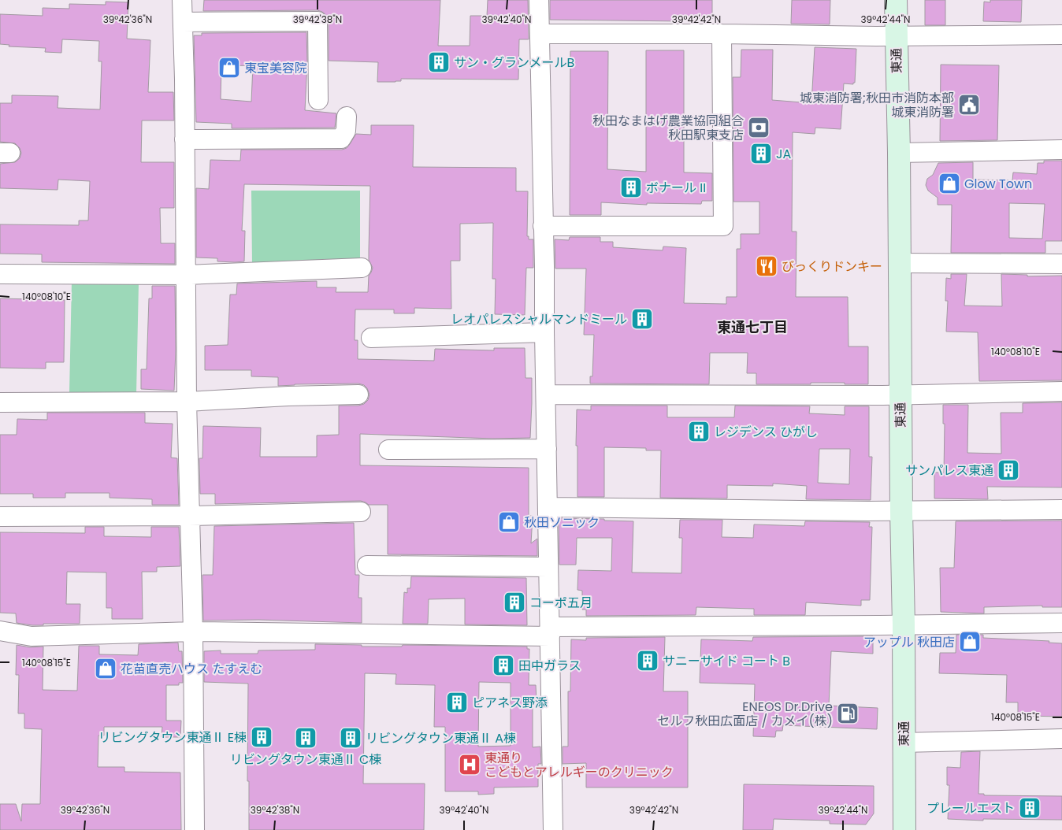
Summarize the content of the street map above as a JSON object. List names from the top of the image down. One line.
{"streets":{"street":["東通"]},"districts":["東通七丁目"],"places":{"building":["サン・グランメールB","JA","ボナール II","レオパレスシャルマンドミール","レジデンス ひがし","サンパレス東通","コーポ五月","サニーサイド コート B","田中ガラス","ピアネス野添","リビングタウン東通Ⅱ E棟","リビングタウン東通Ⅱ C棟","リビングタウン東通Ⅱ A棟","プレールエスト"],"shop":["東宝美容院","Glow Town","秋田ソニック","アップル 秋田店","花苗直売ハウス たすえむ"],"public building":["城東消防署;秋田市消防本部 城東消防署"],"bank":["秋田なまはげ農業協同組合 秋田駅東支店"],"restaurant":["びっくりドンキー"],"fuel station":["ENEOS Dr.Drive セルフ秋田広面店 / カメイ(株)"],"hospital":["東通り こどもとアレルギーのクリニック"]},"coordinates":["39°42'36\"N","39°42'38\"N","39°42'40\"N","39°42'42\"N","39°42'44\"N","140°08'10\"E","140°08'15\"E"]}
